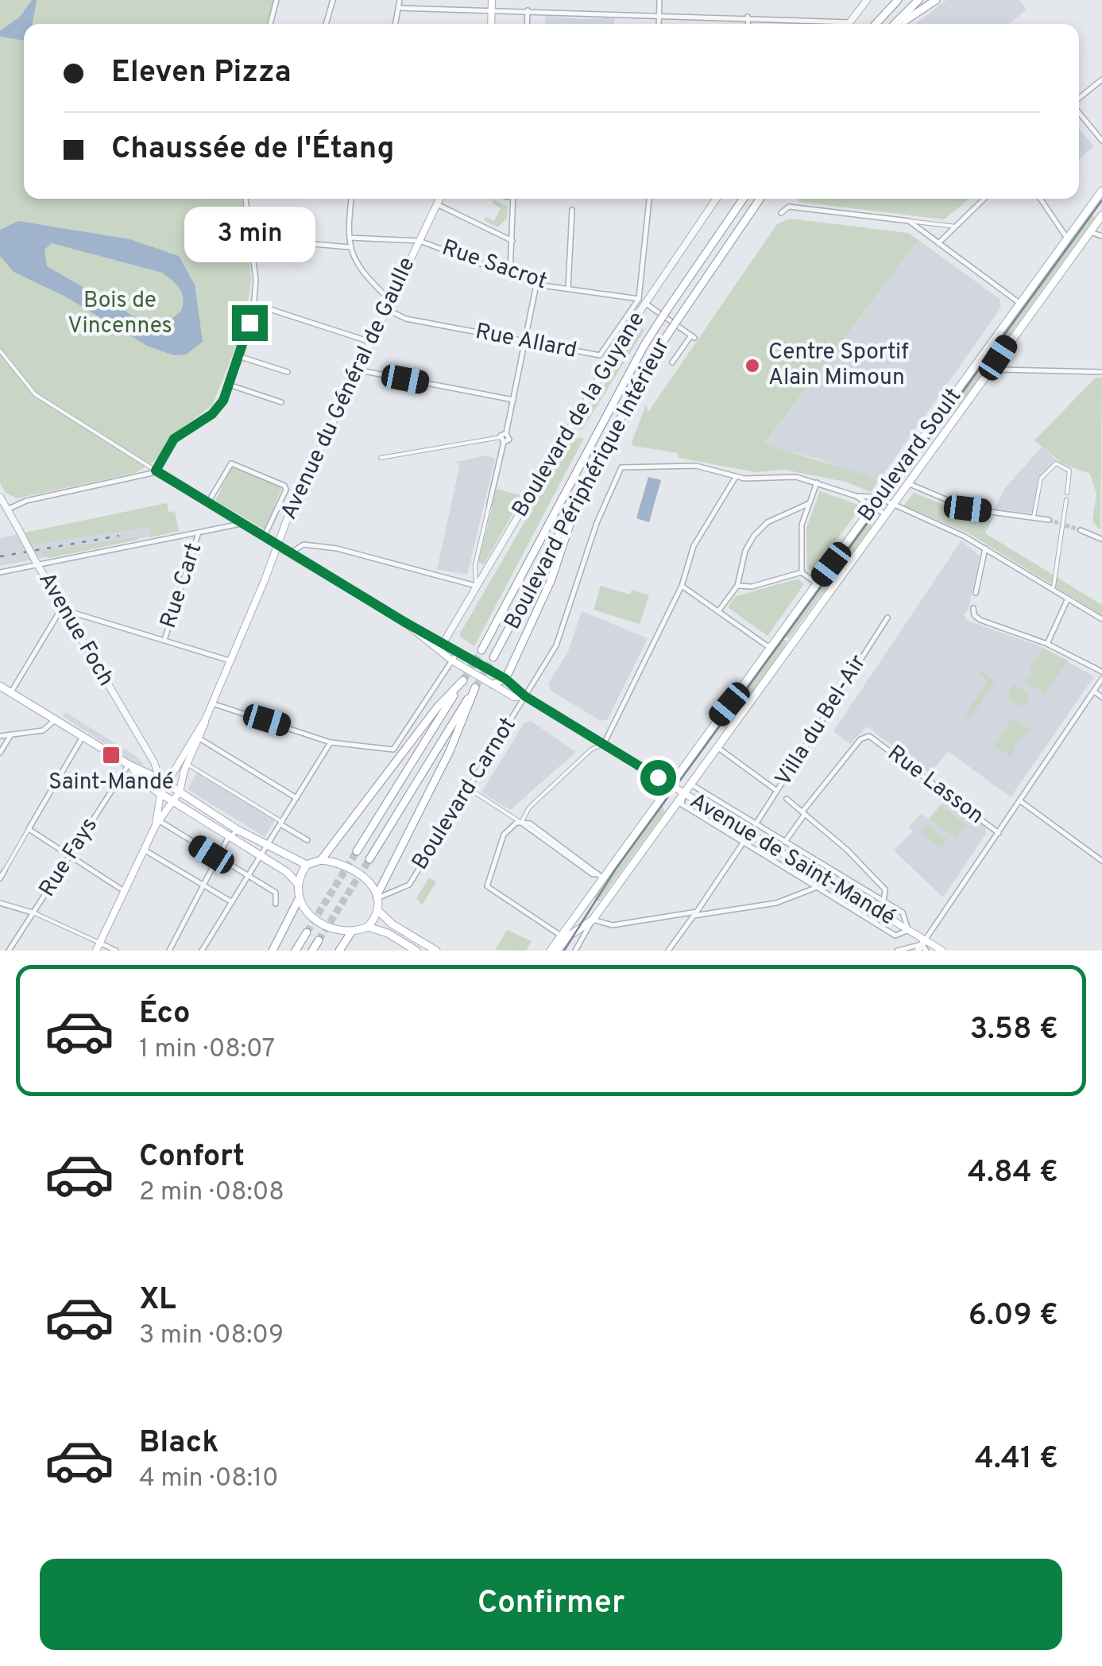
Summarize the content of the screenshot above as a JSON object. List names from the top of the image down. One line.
{"streets":{"main road":["Avenue du Général de Gaulle","Boulevard Soult","Boulevard Périphérique Intérieur","Avenue de Saint-Mandé"],"street":["Rue Sacrot","Rue Allard","Boulevard de la Guyane","Rue Cart","Avenue Foch","Villa du Bel-Air","Rue Lasson","Boulevard Carnot","Rue Fays"]},"crossings":[["Rue Sacrot","Rue Allard"],["Rue Sacrot","Avenue du Général de Gaulle"],["Rue Sacrot","Boulevard de la Guyane"],["Rue Allard","Avenue du Général de Gaulle"],["Rue Allard","Boulevard de la Guyane"],["Avenue du Général de Gaulle","Avenue Foch"],["Boulevard Soult","Avenue de Saint-Mandé"],["Villa du Bel-Air","Avenue de Saint-Mandé"],["Boulevard Carnot","Avenue de Saint-Mandé"]],"parks":["Bois de Vincennes"],"places":{"other":["Centre Sportif Alain Mimoun"],"transit":["Saint-Mandé"]},"page":{"banner":["Eleven Pizza","Chaussée de l'Étang"],"bubble":"3 min","list":[{"name":"Éco","note":"1 min · 08:07","value":"3.58 €"},{"name":"Confort","note":"2 min · 08:08","value":"4.84 €"},{"name":"XL","note":"3 min · 08:09","value":"6.09 €"},{"name":"Black","note":"4 min · 08:10","value":"4.41 €"}],"buttons":"Confirmer"}}
